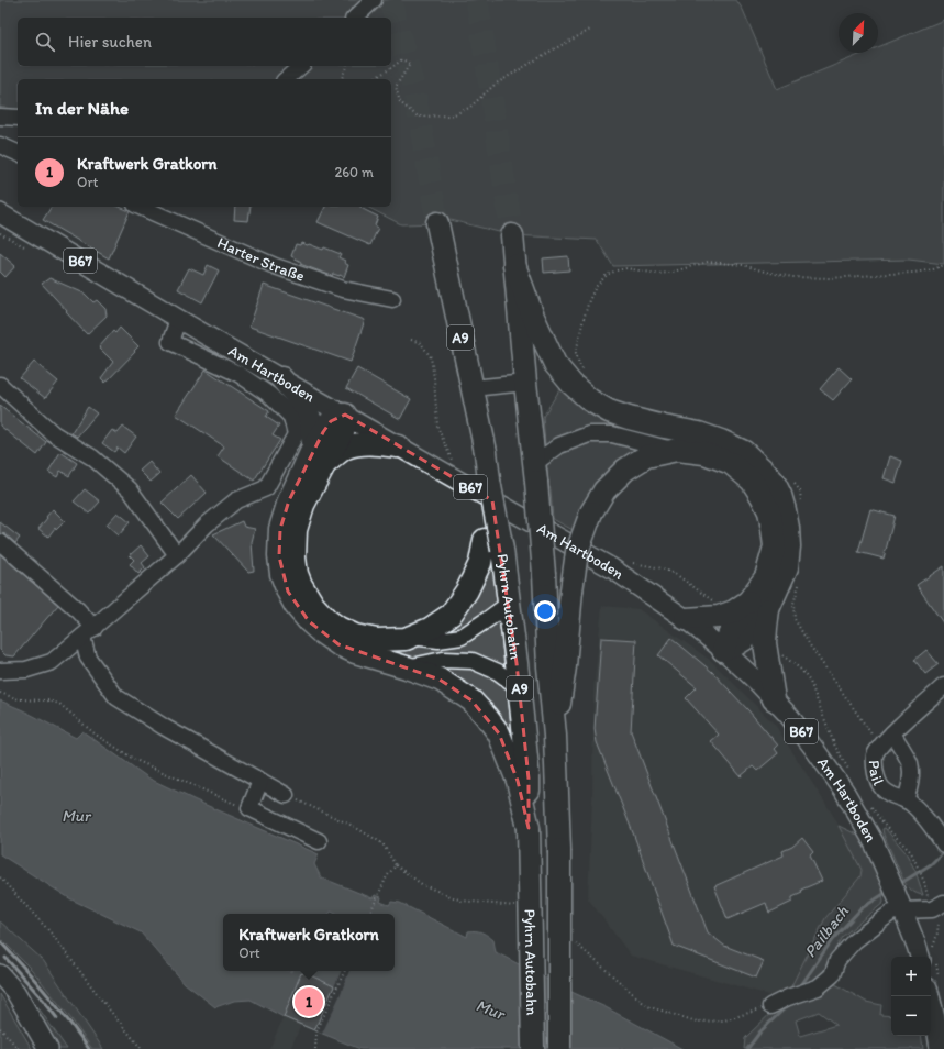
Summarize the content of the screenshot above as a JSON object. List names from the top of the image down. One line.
{"streets":{"highway":["A9","Pyhrn Autobahn"],"main road":["B67","Am Hartboden"],"street":["Harter Straße","Pail"]},"crossings":[["B67","Am Hartboden"],["A9","Pyhrn Autobahn"]],"water":["Mur","Pailbach"],"north":"top right","page":{"search":"Hier suchen","heading":"In der Nähe","list":[{"mark":"1","name":"Kraftwerk Gratkorn","note":"Ort","value":"260 m"}],"popup":["Kraftwerk Gratkorn","Ort"],"map_buttons":["+","−"],"pins":"1"}}
